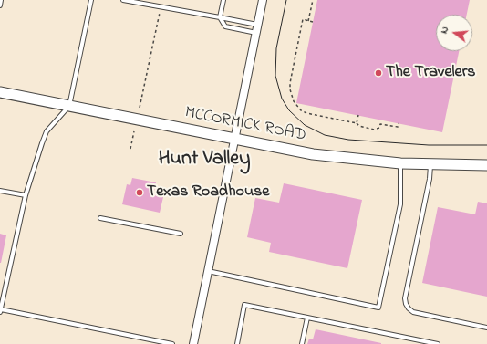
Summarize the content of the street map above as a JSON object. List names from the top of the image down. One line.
{"streets":{"main road":["MCCORMICK ROAD"]},"districts":["Hunt Valley"],"places":["The Travelers","Texas Roadhouse"],"north":"left"}
